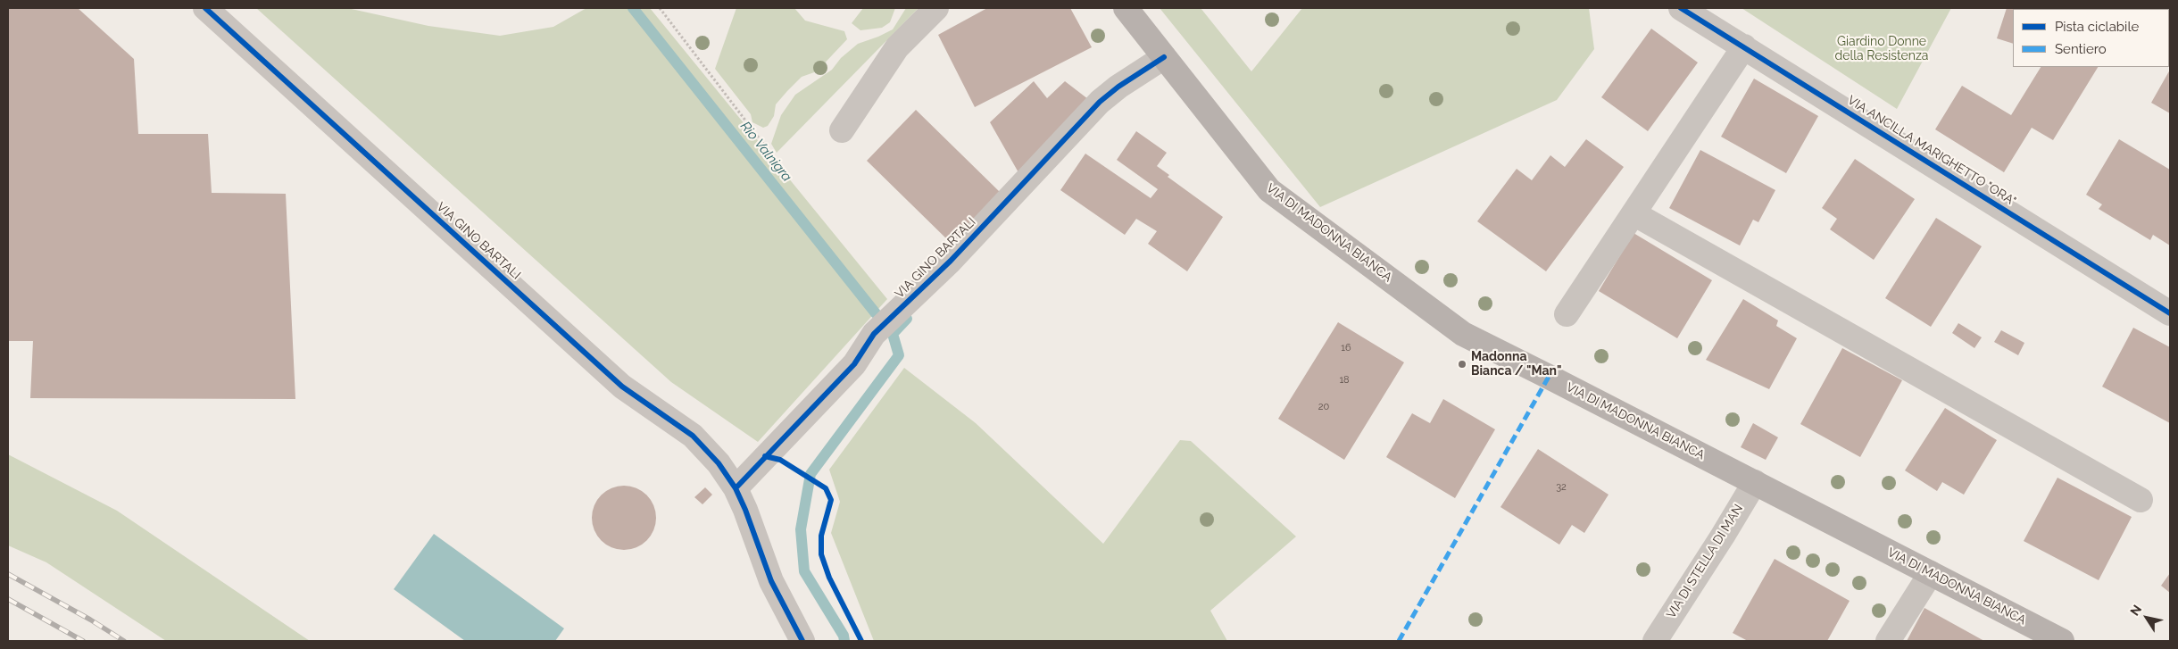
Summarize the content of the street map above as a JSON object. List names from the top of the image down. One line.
{"streets":{"main road":["VIA DI MADONNA BIANCA"],"street":["VIA ANCILLA MARIGHETTO \"ORA\"","VIA GINO BARTALI","VIA DI STELLA DI MAN"]},"crossings":[["VIA DI MADONNA BIANCA","VIA GINO BARTALI"],["VIA DI MADONNA BIANCA","VIA DI STELLA DI MAN"]],"water":["Rio Valnigra"],"parks":["Giardino Donne della Resistenza"],"places":["Madonna Bianca / \"Man\""],"house_numbers":["16","18","20","32"],"legend":["Pista ciclabile","Sentiero"],"north":"top left"}
